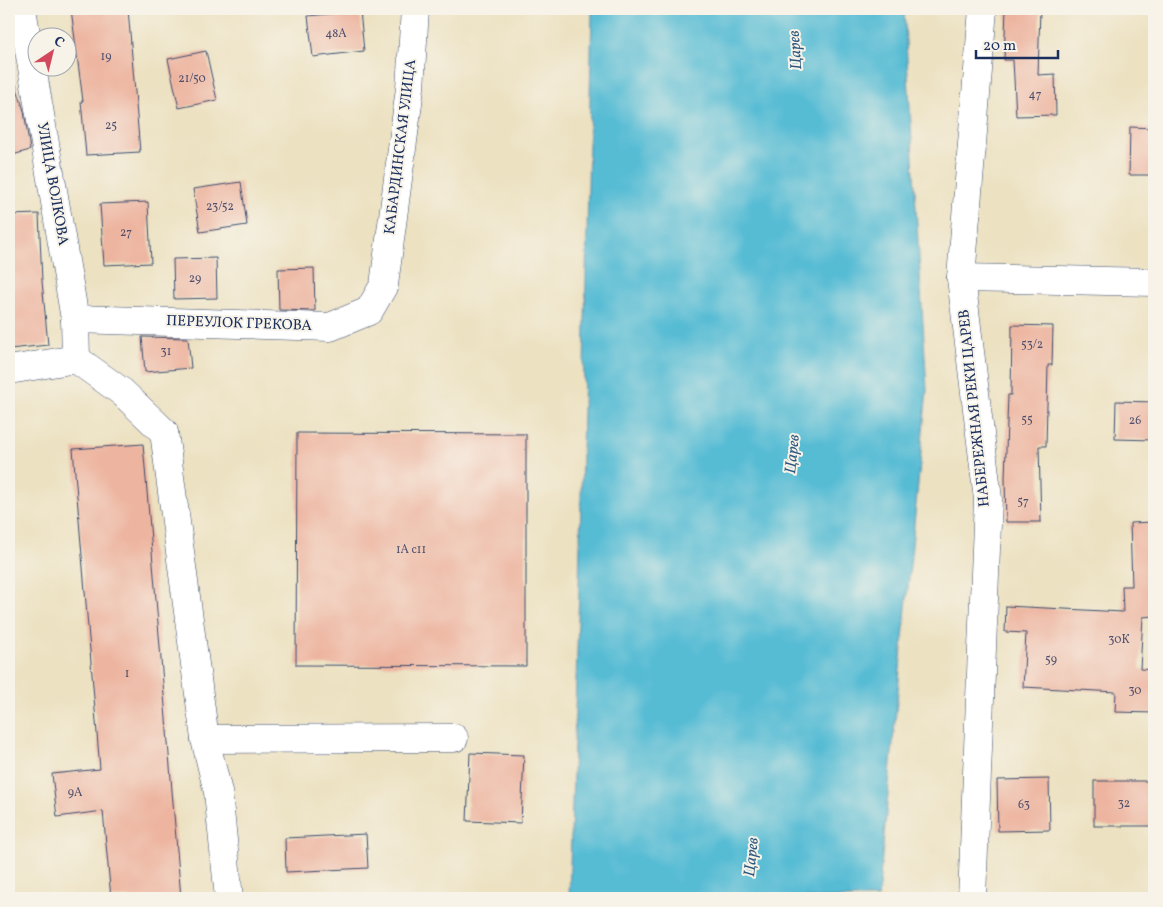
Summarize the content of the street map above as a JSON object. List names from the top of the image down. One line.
{"streets":{"street":["КАБАРДИНСКАЯ УЛИЦА","УЛИЦА ВОЛКОВА","ПЕРЕУЛОК ГРЕКОВА","НАБЕРЕЖНАЯ РЕКИ ЦАРЕВ"]},"crossings":[["КАБАРДИНСКАЯ УЛИЦА","ПЕРЕУЛОК ГРЕКОВА"],["УЛИЦА ВОЛКОВА","ПЕРЕУЛОК ГРЕКОВА"]],"water":["Царев"],"house_numbers":["48А","19","21/50","47","25","23/52","27","29","53/2","31","55","26","57","1А с11","30К","59","1","30","9А","32","63"],"scale_bar":"20 m","north":"top right"}
